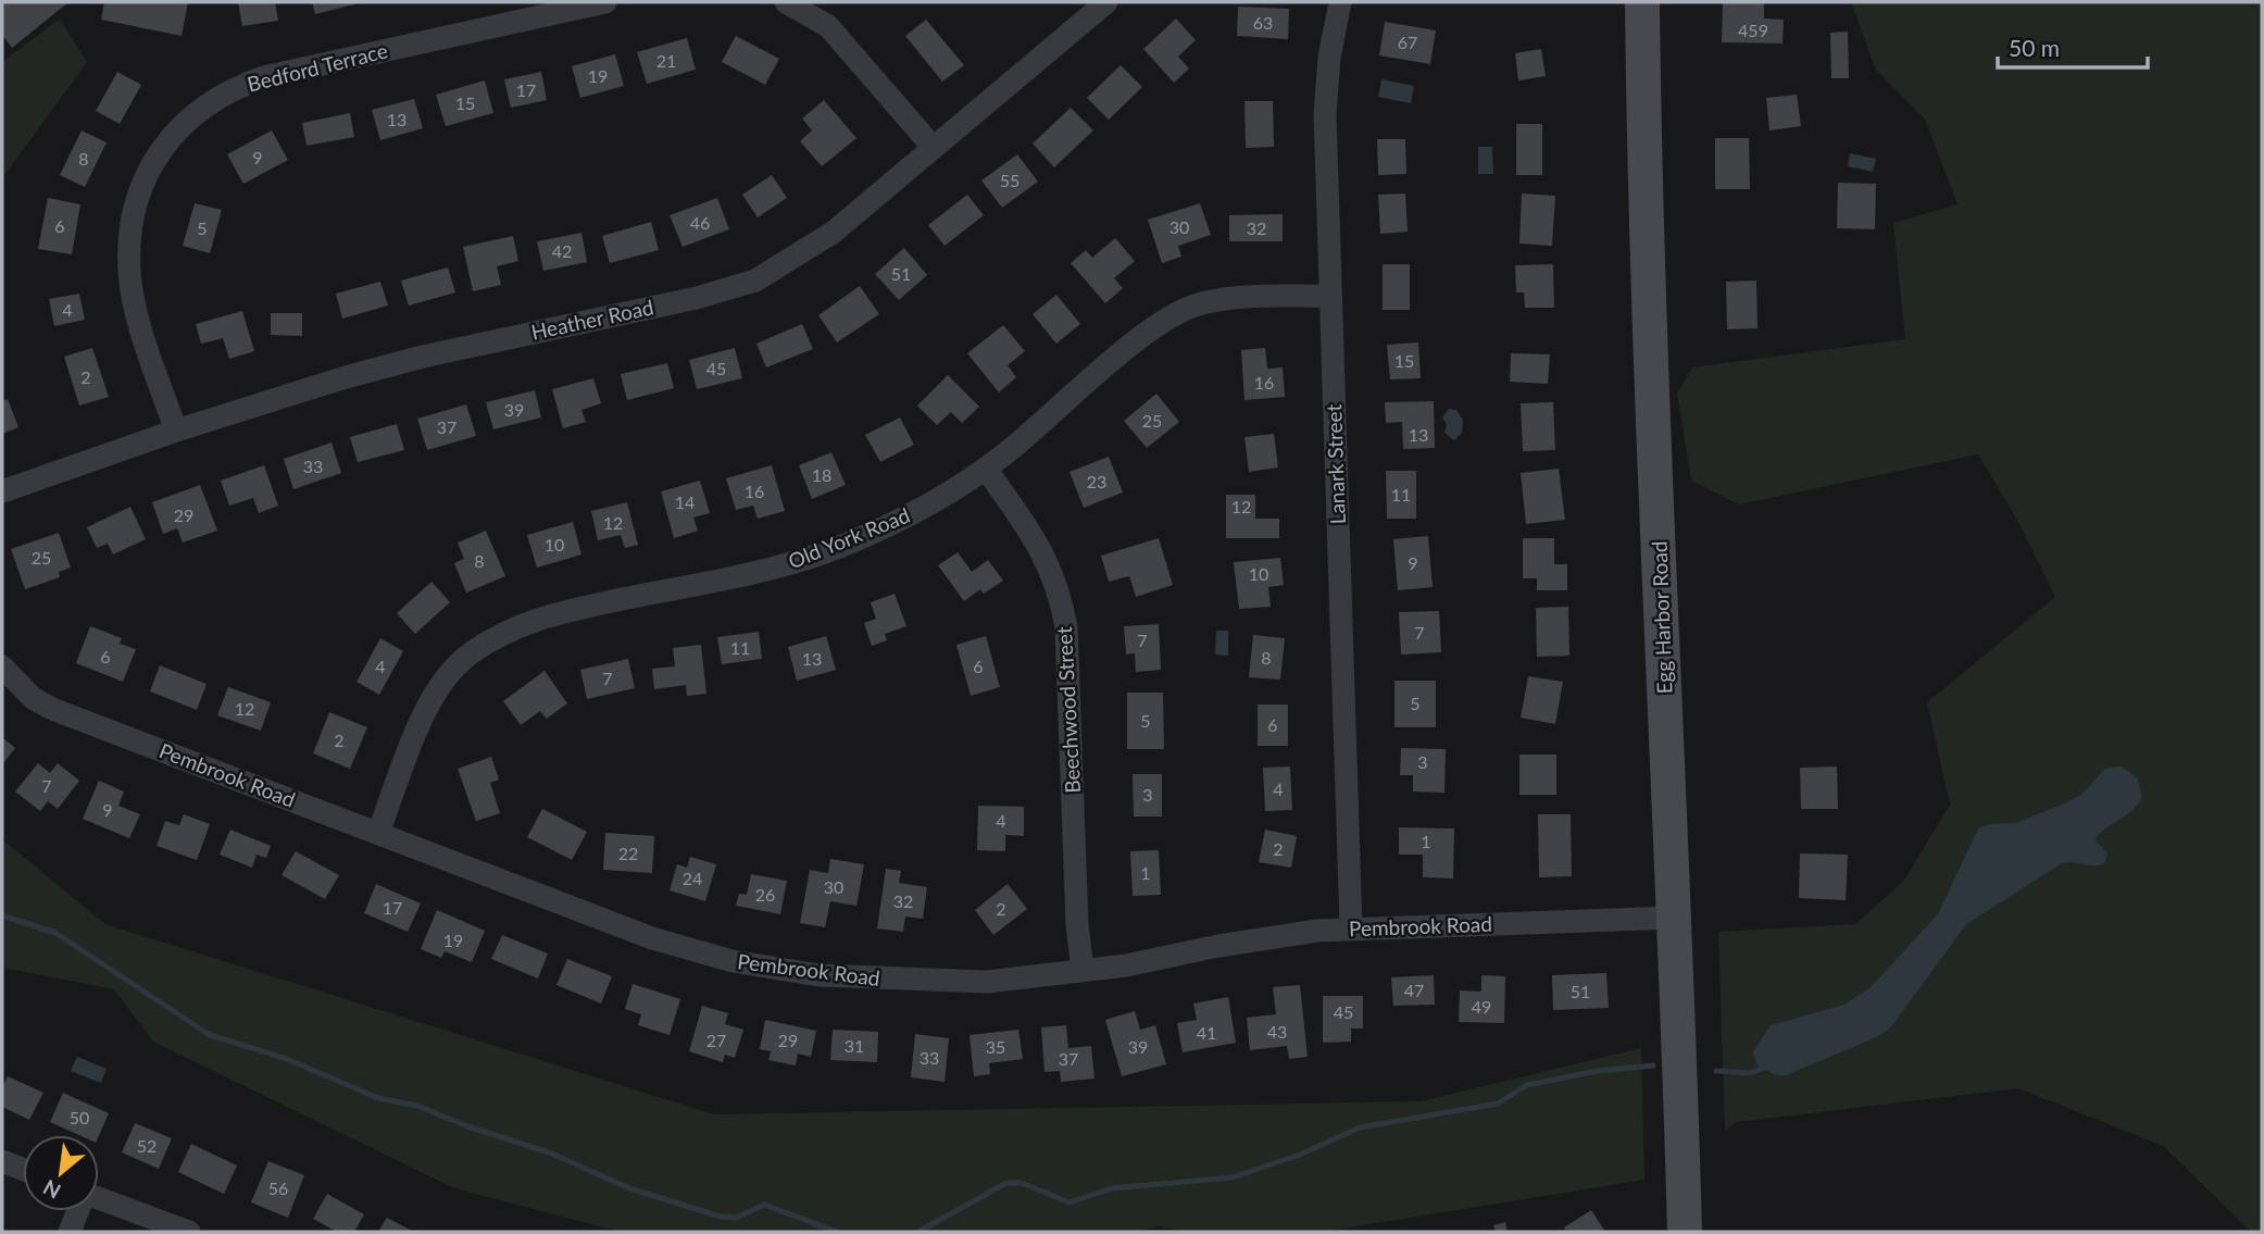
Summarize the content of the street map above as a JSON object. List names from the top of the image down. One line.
{"streets":{"main road":["Egg Harbor Road"],"street":["Bedford Terrace","Heather Road","Lanark Street","Old York Road","Beechwood Street","Pembrook Road"]},"crossings":[["Bedford Terrace","Heather Road"],["Lanark Street","Old York Road"],["Lanark Street","Pembrook Road"],["Old York Road","Beechwood Street"],["Old York Road","Pembrook Road"],["Egg Harbor Road","Pembrook Road"],["Beechwood Street","Pembrook Road"]],"house_numbers":["63","459","67","21","19","17","15","13","9","8","55","46","6","30","5","32","42","51","4","15","45","2","16","39","25","37","13","33","18","23","16","11","14","12","29","12","10","25","8","9","10","7","7","11","6","8","13","4","6","7","5","12","5","6","2","3","7","4","3","9","4","1","2","22","1","24","30","26","32","17","2","19","47","51","49","45","43","41","27","29","31","35","39","33","37","50","52","56"],"scale_bar":"50 m","north":"bottom left"}
